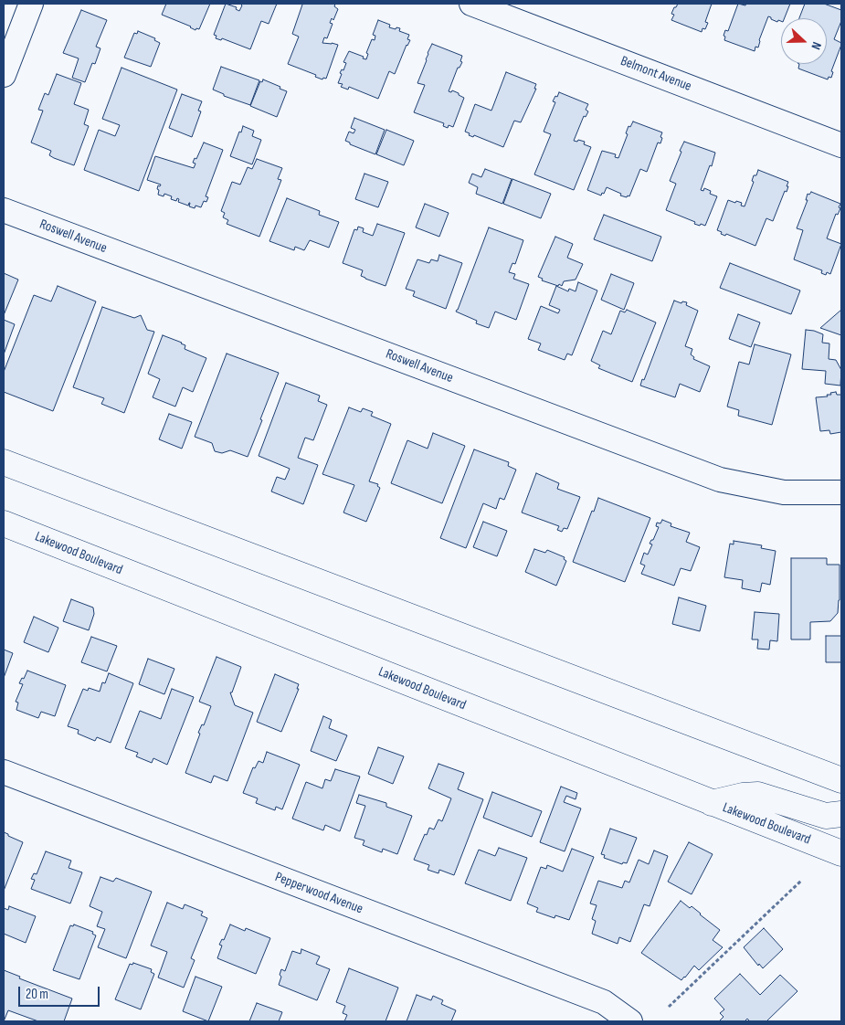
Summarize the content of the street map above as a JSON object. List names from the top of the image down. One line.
{"streets":{"main road":["Lakewood Boulevard"],"street":["Belmont Avenue","Roswell Avenue","Pepperwood Avenue"]},"scale_bar":"20 m","north":"right"}
